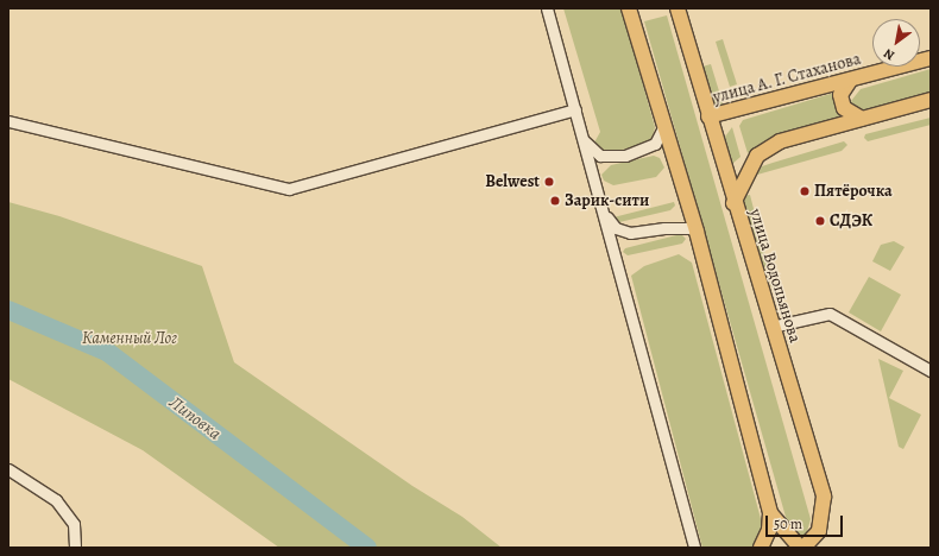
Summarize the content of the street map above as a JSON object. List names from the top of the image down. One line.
{"streets":{"main road":["улица А. Г. Стаханова","улица Водопьянова"]},"crossings":[["улица А. Г. Стаханова","улица Водопьянова"]],"water":["Липовка"],"parks":["Каменный Лог"],"places":["Belwest","Пятёрочка","Зарик-сити","СДЭК"],"scale_bar":"50 m","north":"bottom left"}
